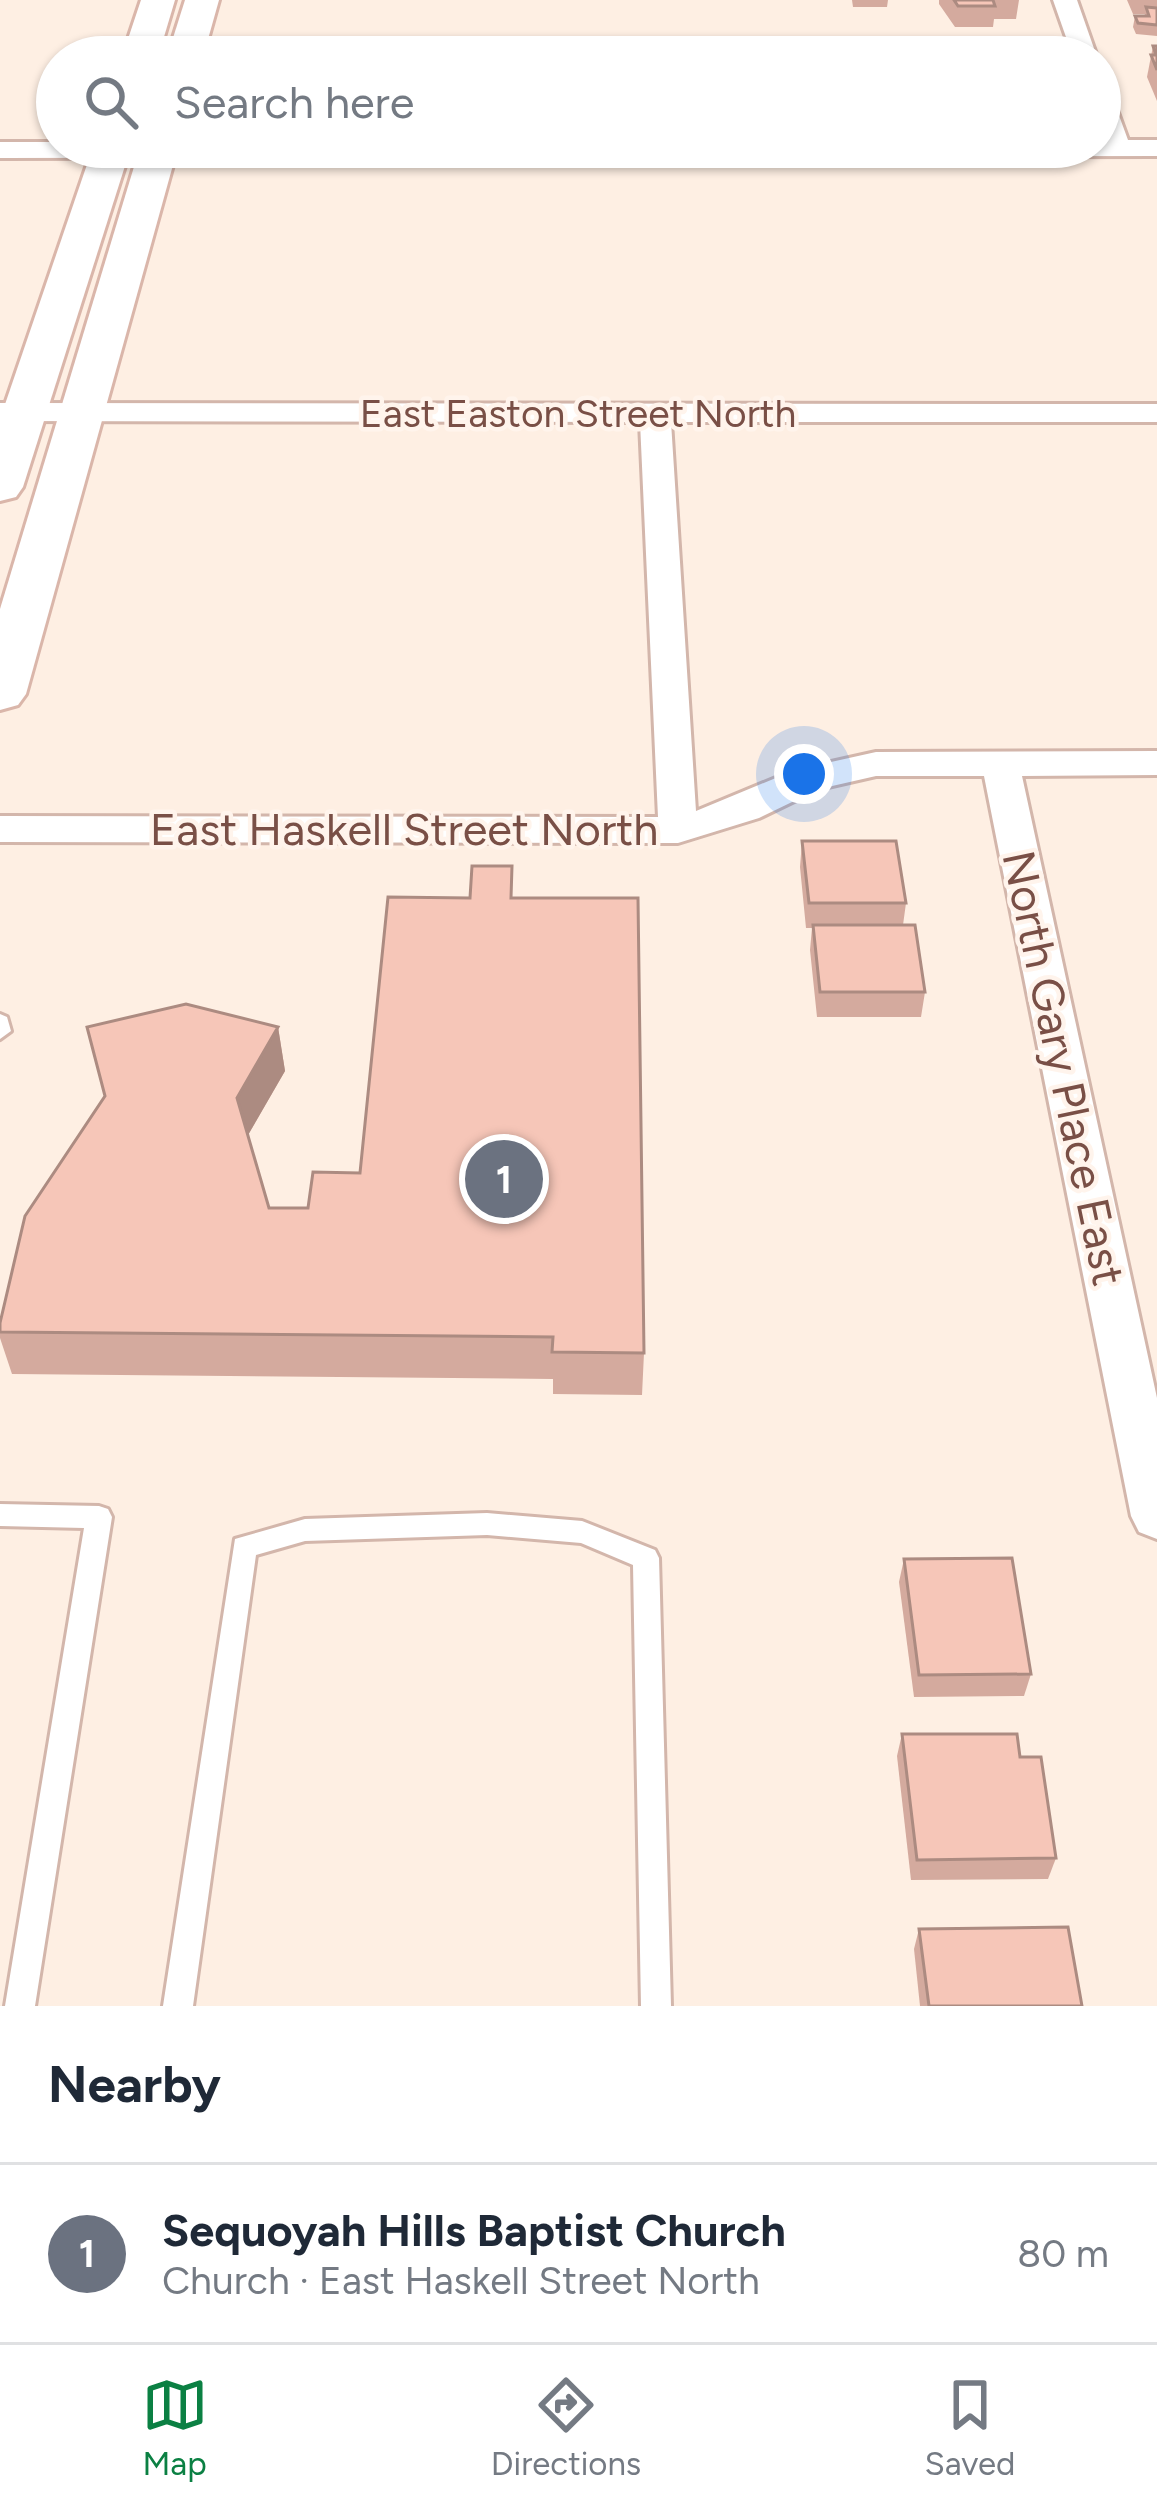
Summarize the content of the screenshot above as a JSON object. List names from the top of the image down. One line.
{"streets":{"street":["East Easton Street North","East Haskell Street North","North Gary Place East"]},"crossings":[["East Haskell Street North","North Gary Place East"]],"page":{"search":"Search here","pins":"1","heading":"Nearby","list":[{"mark":"1","name":"Sequoyah Hills Baptist Church","note":"Church · East Haskell Street North","value":"80 m"}],"nav":["Map","Directions","Saved"]}}
